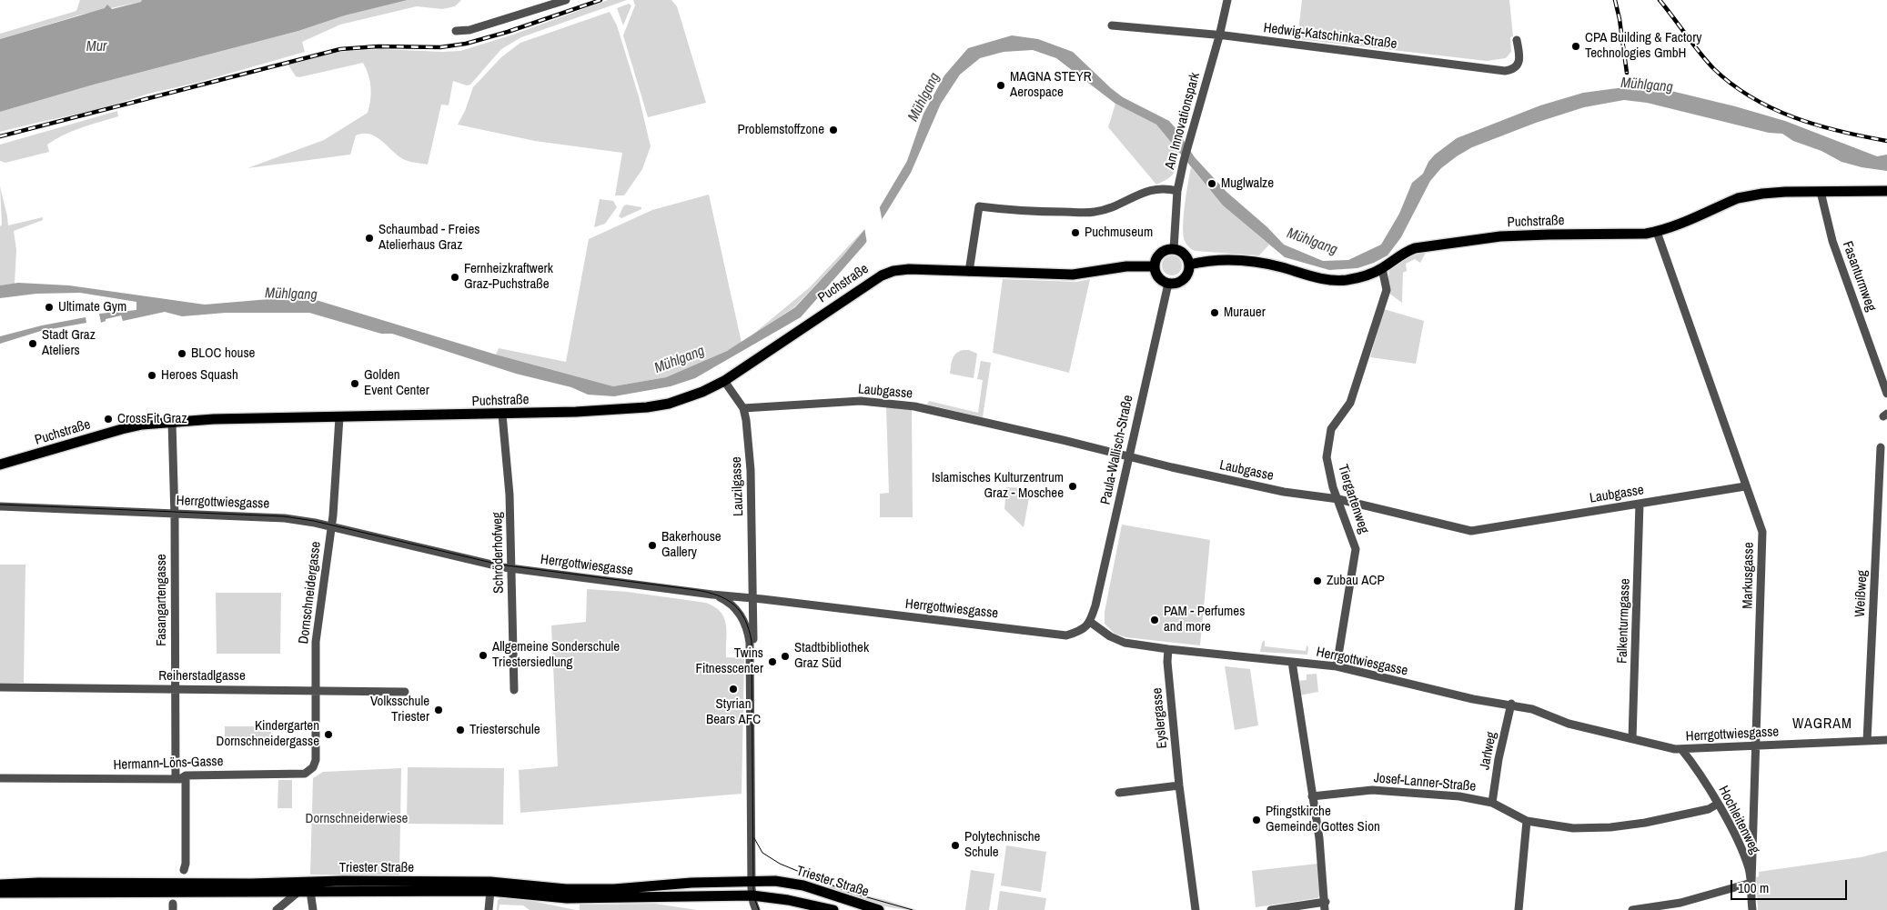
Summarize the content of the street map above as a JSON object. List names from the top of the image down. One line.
{"streets":{"main road":["Puchstraße","Triester Straße"],"street":["Hedwig-Katschinka-Straße","Am Innovationspark","Fasanturmweg","Laubgasse","Paula-Wallisch-Straße","Lauzilgasse","Tiergartenweg","Herrgottwiesgasse","Schröderhofweg","Markusgasse","Dornschneidergasse","Weißweg","Fasangartengasse","Falkenturmgasse","Reiherstadlgasse","Eyslergasse","Jarlweg","Hermann-Löns-Gasse","Josef-Lanner-Straße","Hochleitenweg"]},"crossings":[["Hedwig-Katschinka-Straße","Am Innovationspark"],["Am Innovationspark","Puchstraße"],["Am Innovationspark","Paula-Wallisch-Straße"],["Puchstraße","Fasanturmweg"],["Puchstraße","Paula-Wallisch-Straße"],["Puchstraße","Lauzilgasse"],["Puchstraße","Tiergartenweg"],["Puchstraße","Schröderhofweg"],["Puchstraße","Markusgasse"],["Puchstraße","Dornschneidergasse"],["Puchstraße","Fasangartengasse"],["Laubgasse","Paula-Wallisch-Straße"],["Laubgasse","Lauzilgasse"],["Laubgasse","Tiergartenweg"],["Laubgasse","Markusgasse"],["Laubgasse","Falkenturmgasse"],["Paula-Wallisch-Straße","Herrgottwiesgasse"],["Lauzilgasse","Herrgottwiesgasse"],["Lauzilgasse","Triester Straße"],["Tiergartenweg","Herrgottwiesgasse"],["Herrgottwiesgasse","Schröderhofweg"],["Herrgottwiesgasse","Markusgasse"],["Herrgottwiesgasse","Dornschneidergasse"],["Herrgottwiesgasse","Weißweg"],["Herrgottwiesgasse","Fasangartengasse"],["Herrgottwiesgasse","Falkenturmgasse"],["Herrgottwiesgasse","Eyslergasse"],["Herrgottwiesgasse","Jarlweg"],["Herrgottwiesgasse","Hochleitenweg"],["Markusgasse","Hochleitenweg"],["Dornschneidergasse","Reiherstadlgasse"],["Dornschneidergasse","Hermann-Löns-Gasse"],["Fasangartengasse","Reiherstadlgasse"],["Fasangartengasse","Hermann-Löns-Gasse"],["Jarlweg","Josef-Lanner-Straße"],["Josef-Lanner-Straße","Hochleitenweg"]],"districts":["WAGRAM"],"water":["Mur","Mühlgang"],"parks":["Dornschneiderwiese"],"places":["CPA Building & Factory Technologies GmbH","MAGNA STEYR Aerospace","Problemstoffzone","Muglwalze","Puchmuseum","Schaumbad - Freies Atelierhaus Graz","Fernheizkraftwerk Graz-Puchstraße","Ultimate Gym","Murauer","Stadt Graz Ateliers","BLOC house","Heroes Squash","Golden Event Center","CrossFit Graz","Islamisches Kulturzentrum Graz - Moschee","Bakerhouse Gallery","Zubau ACP","PAM - Perfumes and more","Allgemeine Sonderschule Triestersiedlung","Stadtbibliothek Graz Süd","Twins Fitnesscenter","Styrian Bears AFC","Volksschule Triester","Triesterschule","Kindergarten Dornschneidergasse","Pfingstkirche Gemeinde Gottes Sion","Polytechnische Schule"],"scale_bar":"100 m"}
